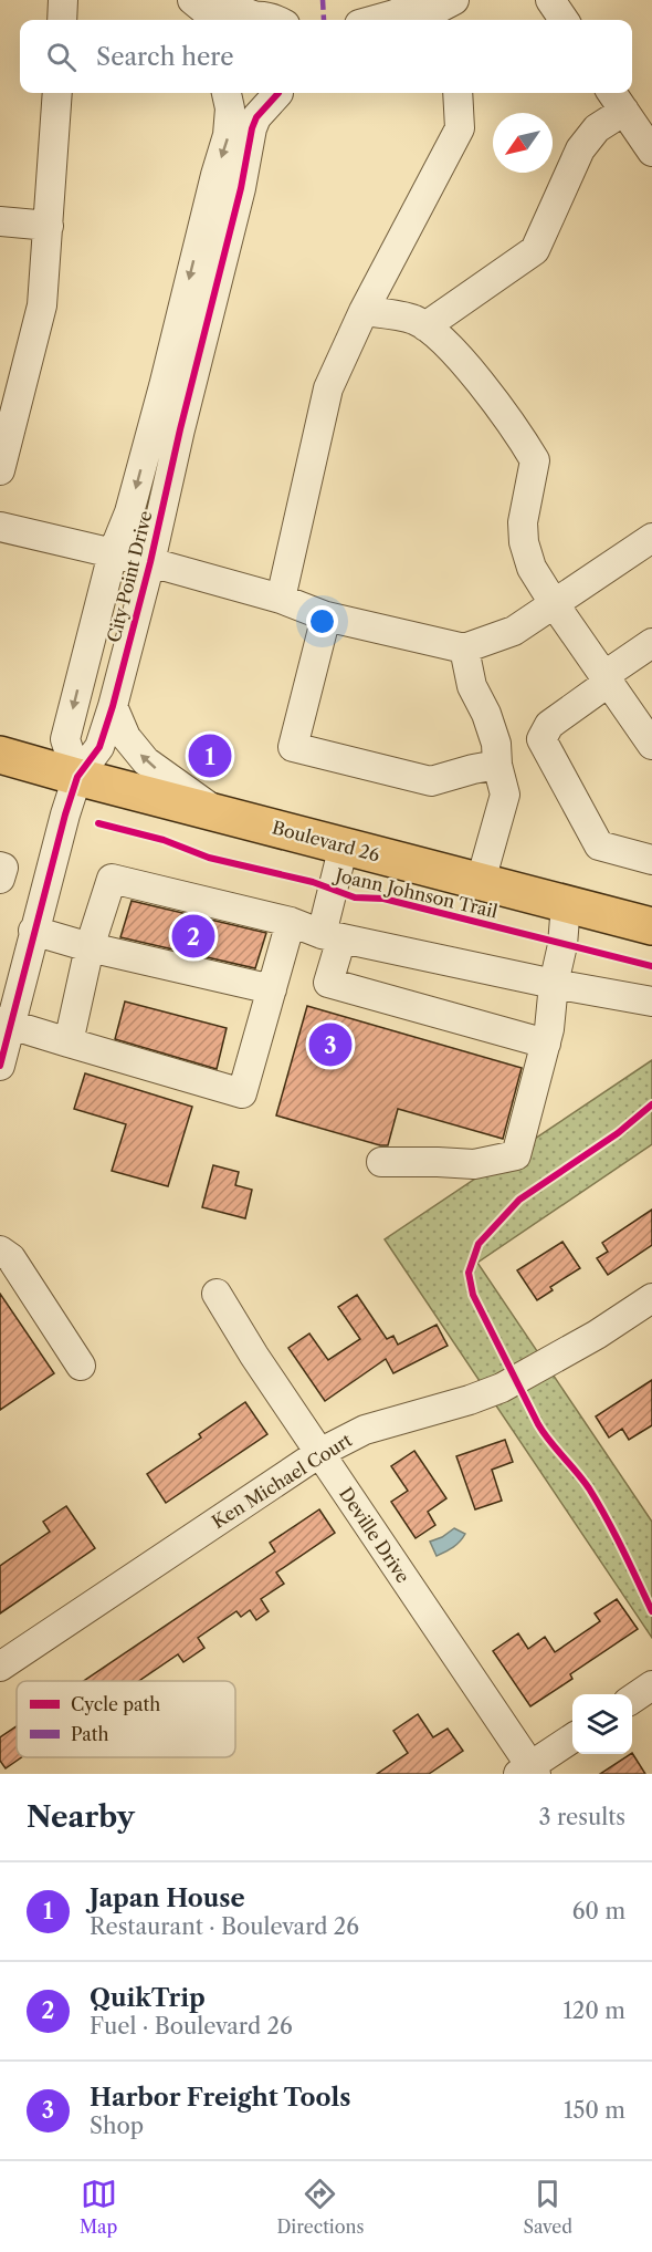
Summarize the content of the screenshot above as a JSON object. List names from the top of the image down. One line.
{"streets":{"main road":["Boulevard 26"],"street":["City Point Drive","Ken Michael Court","Deville Drive"],"cycle path":["Joann Johnson Trail"]},"crossings":[["City Point Drive","Boulevard 26"],["Ken Michael Court","Deville Drive"]],"legend":["Cycle path","Path"],"north":"bottom left","page":{"search":"Search here","pins":["1","2","3"],"heading":["Nearby","3 results"],"list":[{"mark":"1","name":"Japan House","note":"Restaurant · Boulevard 26","value":"60 m"},{"mark":"2","name":"QuikTrip","note":"Fuel · Boulevard 26","value":"120 m"},{"mark":"3","name":"Harbor Freight Tools","note":"Shop","value":"150 m"}],"nav":["Map","Directions","Saved"]}}
